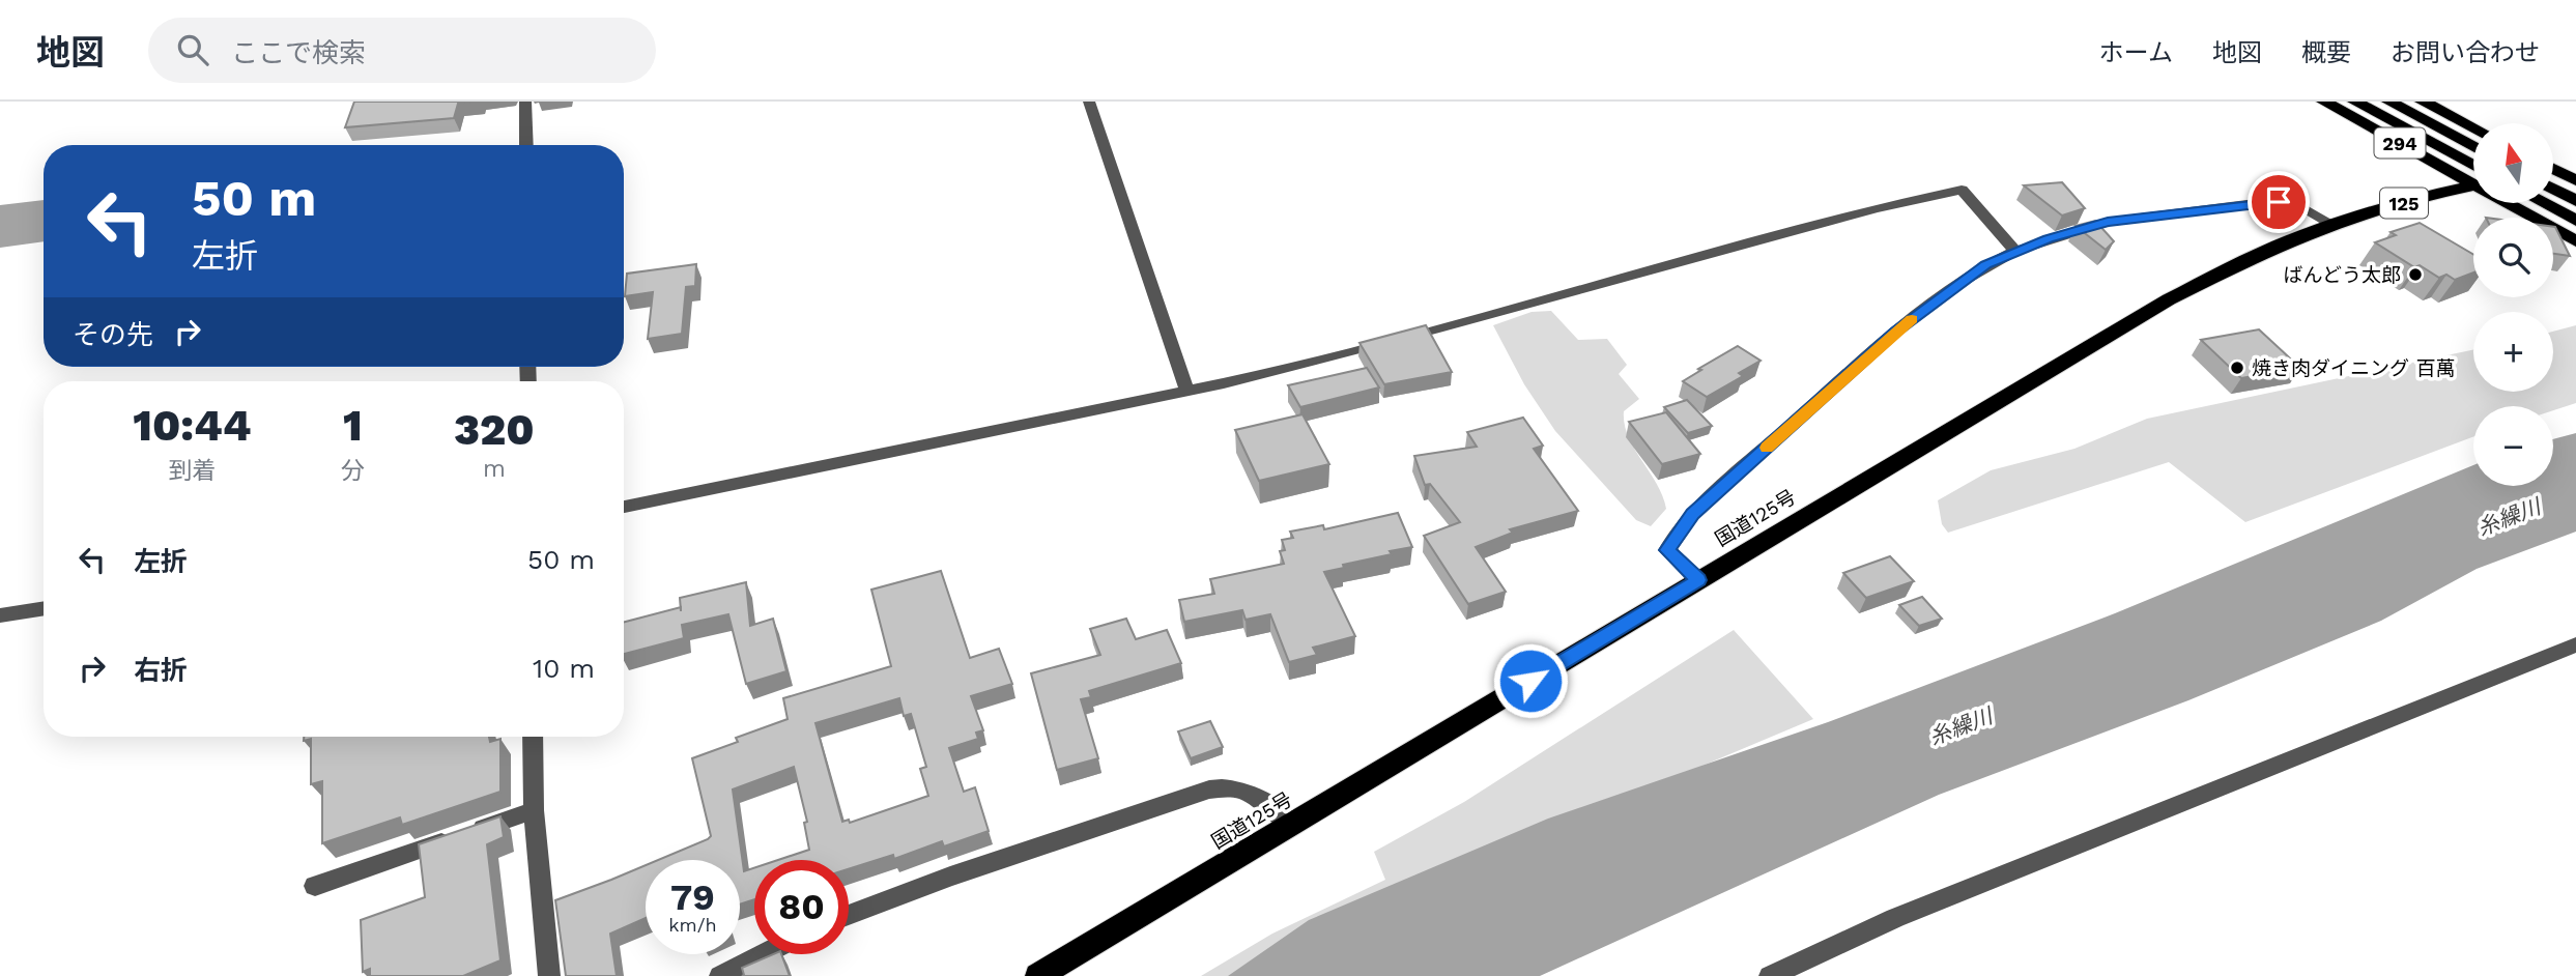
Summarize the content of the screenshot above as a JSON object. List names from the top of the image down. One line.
{"streets":{"highway":["294","125","国道125号"]},"water":["糸繰川"],"places":["ばんどう太郎","焼き肉ダイニング 百萬"],"north":"top","page":{"header":"地図","search":"ここで検索","nav":["ホーム","地図","概要","お問い合わせ"],"map_buttons":["+","−"],"turn":["50 m","左折"],"then":"その先","eta":["10:44","到着","1","分","320","m"],"list":[{"name":"左折","value":"50 m"},{"name":"右折","value":"10 m"}],"speed":"79 km/h","limit":"80"}}
